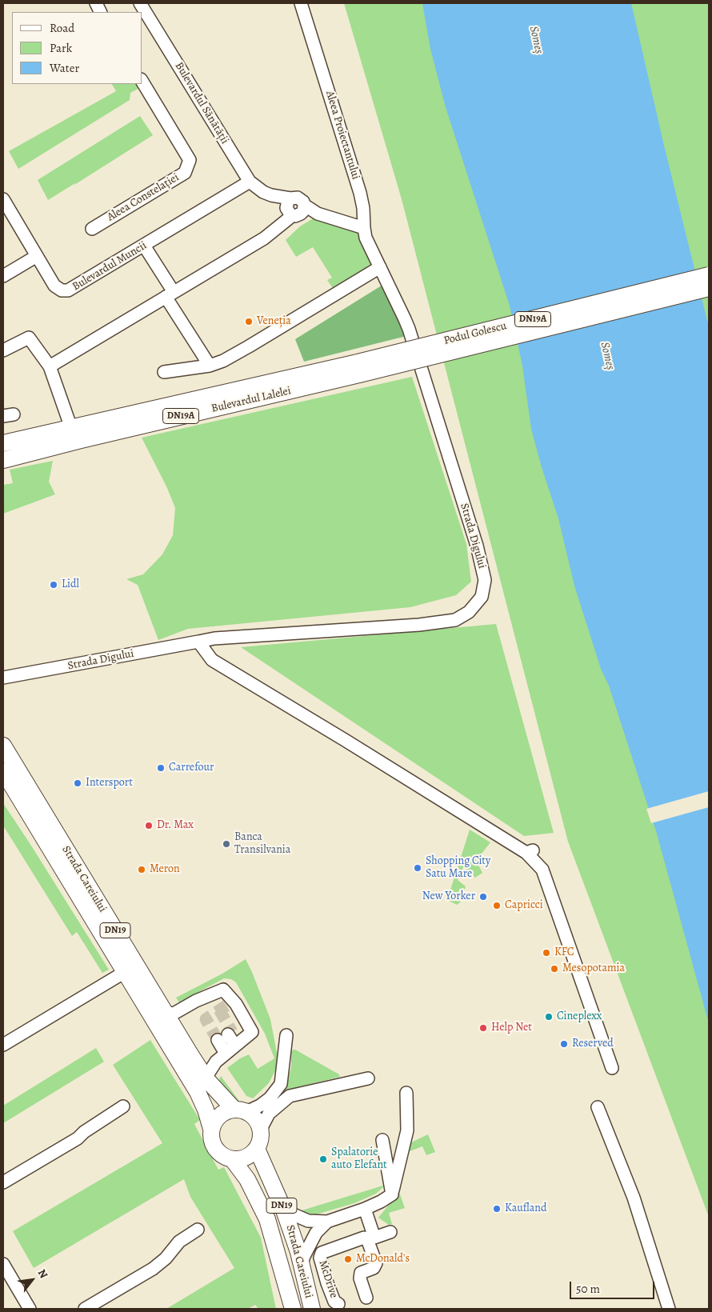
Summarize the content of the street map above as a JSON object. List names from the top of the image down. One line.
{"streets":{"main road":["DN19A","Podul Golescu","Bulevardul Lalelei","Strada Careiului","DN19"],"street":["Bulevardul Sănătății","Aleea Proiectantului","Aleea Constelației","Bulevardul Muncii","Strada Digului","McDrive"]},"crossings":[["Bulevardul Sănătății","Aleea Proiectantului"],["Bulevardul Sănătății","Bulevardul Muncii"],["Aleea Proiectantului","Strada Digului"],["Podul Golescu","Bulevardul Lalelei"],["Strada Careiului","DN19"]],"water":["Someș"],"places":["Veneția","Lidl","Carrefour","Intersport","Dr. Max","Banca Transilvania","Shopping City Satu Mare","Meron","New Yorker","Capricci","KFC","Mesopotamia","Cineplexx","Help Net","Reserved","Spalatorie auto Elefant","Kaufland","McDonald's"],"legend":["Road","Park","Water"],"scale_bar":"50 m","north":"top right"}
